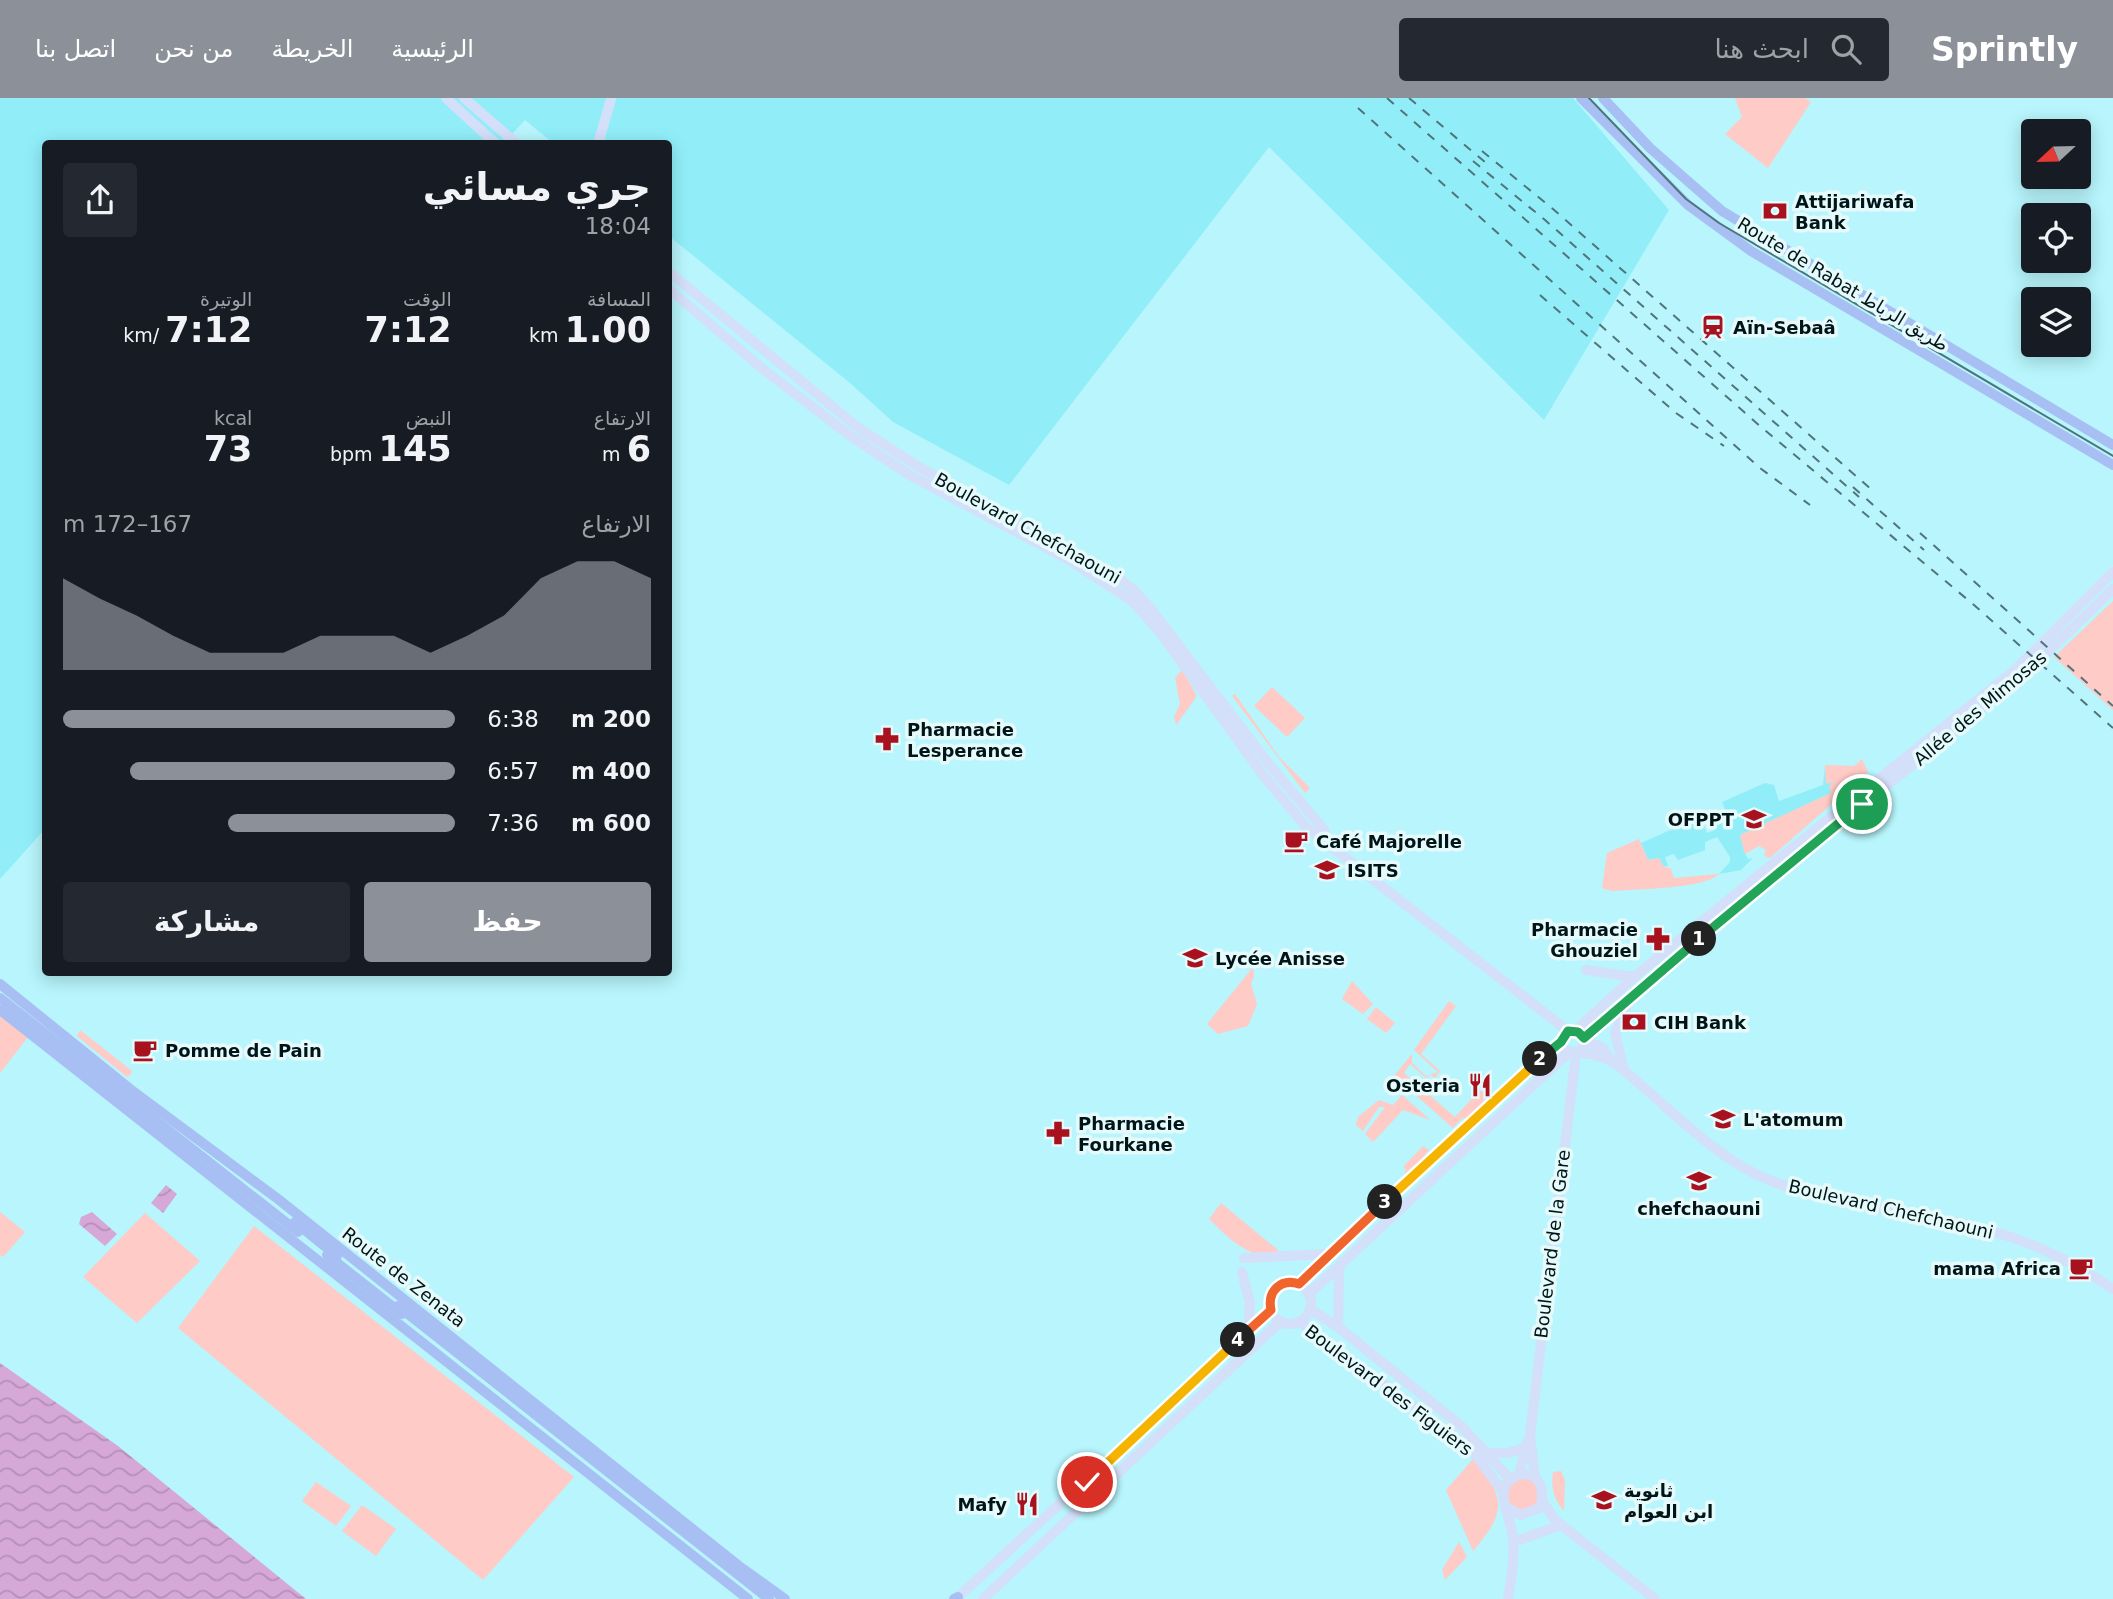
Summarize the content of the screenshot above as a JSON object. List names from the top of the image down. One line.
{"streets":{"main road":["Route de Rabat طريق الرباط","Route de Zenata"],"street":["Boulevard Chefchaouni","Allée des Mimosas","Boulevard de la Gare","Boulevard des Figuiers"]},"crossings":[["Boulevard Chefchaouni","Allée des Mimosas"],["Boulevard Chefchaouni","Boulevard de la Gare"],["Allée des Mimosas","Boulevard de la Gare"],["Allée des Mimosas","Boulevard des Figuiers"],["Boulevard de la Gare","Boulevard des Figuiers"]],"places":{"bank":["Attijariwafa Bank","CIH Bank"],"station":["Aïn-Sebaâ"],"pharmacy":["Pharmacie Lesperance","Pharmacie Ghouziel","Pharmacie Fourkane"],"school or university":["OFPPT","ISITS","Lycée Anisse","L'atomum","chefchaouni","ثانوية ابن العوام"],"cafe":["Café Majorelle","Pomme de Pain","mama Africa"],"restaurant":["Osteria","Mafy"]},"north":"left","page":{"header":"Sprintly","search":"ابحث هنا","nav":["الرئيسية","الخريطة","من نحن","اتصل بنا"],"heading":["جري مسائي","18:04"],"stats":[["المسافة","1.00 km"],["الوقت","7:12"],["الوتيرة","7:12 /km"],["الارتفاع","6 m"],["النبض","145 bpm"],["kcal","73"]],"chart":["الارتفاع","167–172 m"],"list":[{"name":"200 m","note":"6:38"},{"name":"400 m","note":"6:57"},{"name":"600 m","note":"7:36"}],"buttons":["حفظ","مشاركة"],"pins":["1","2","3","4"]}}
